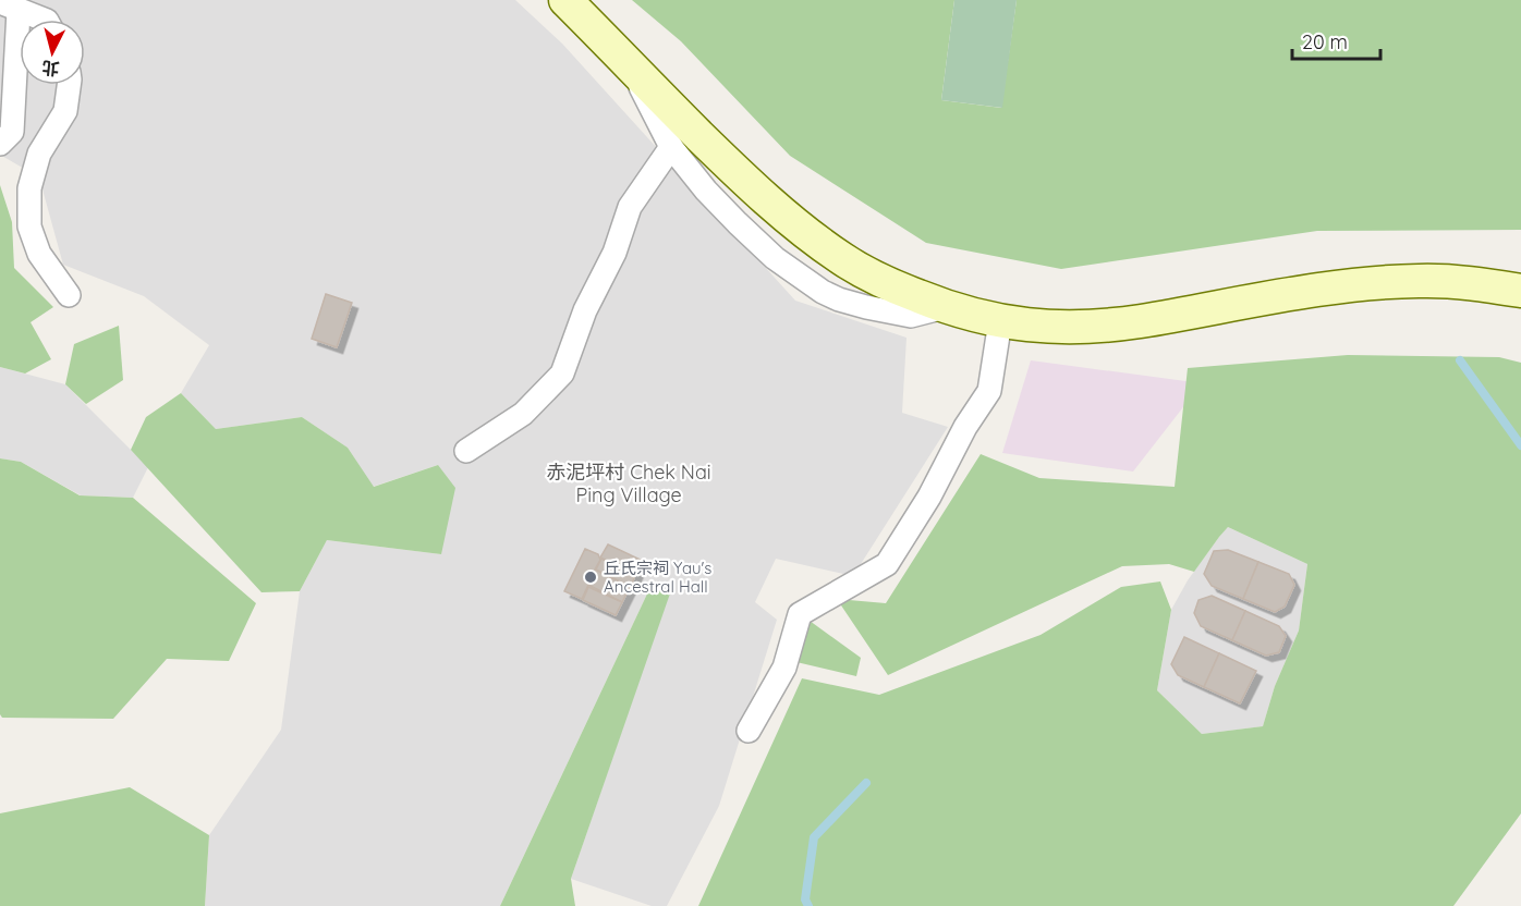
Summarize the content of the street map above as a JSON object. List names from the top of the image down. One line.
{"districts":["赤泥坪村 Chek Nai Ping Village"],"places":["丘氏宗祠 Yau's Ancestral Hall"],"scale_bar":"20 m","north":"bottom"}
